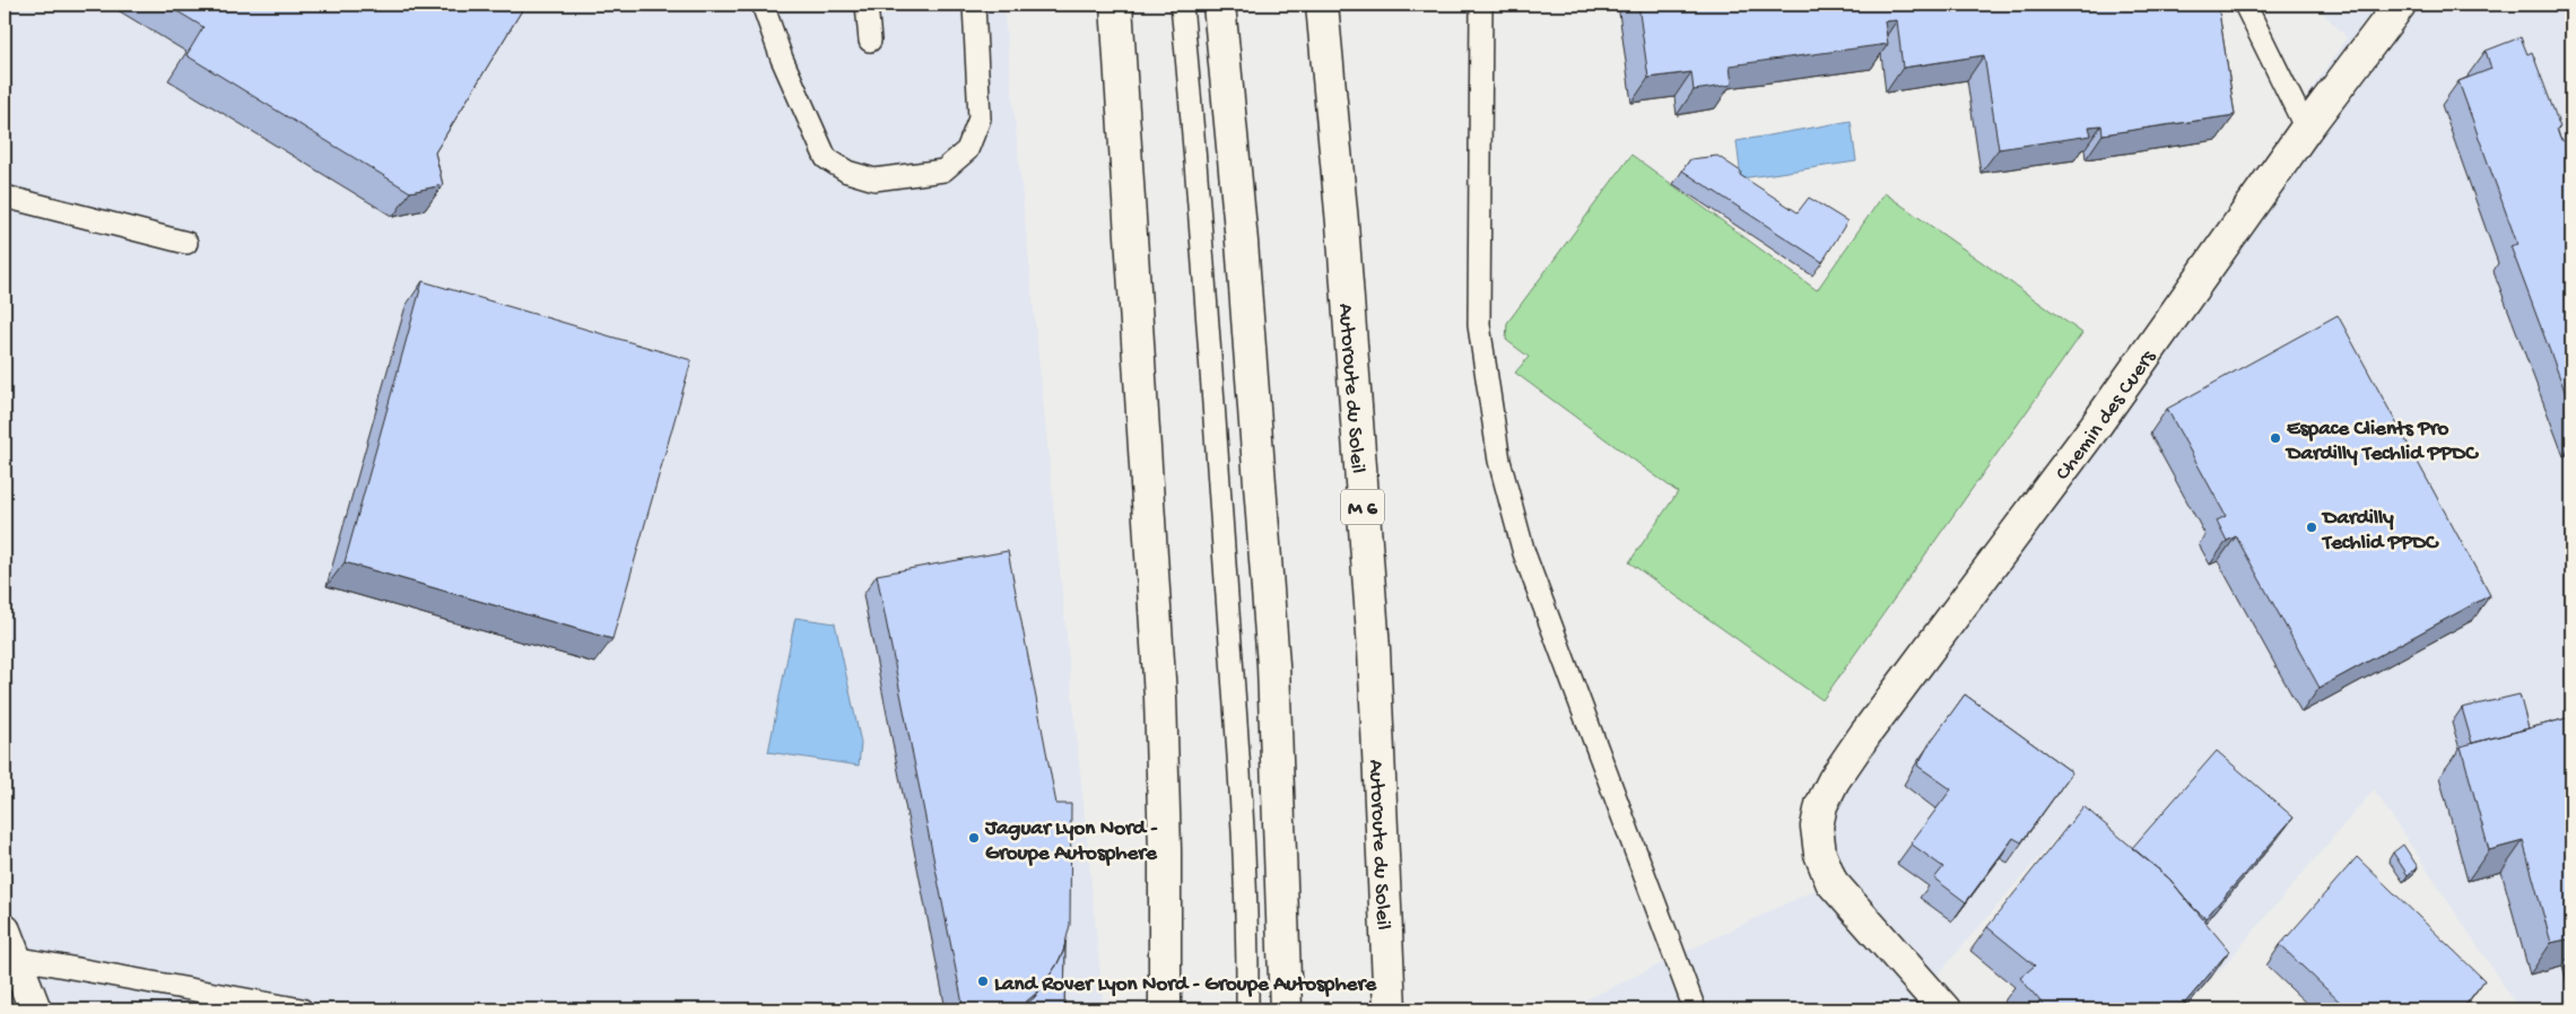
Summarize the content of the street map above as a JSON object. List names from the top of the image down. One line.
{"streets":{"main road":["Autoroute du Soleil","Chemin des Cuers","M 6"]},"places":["Espace Clients Pro Dardilly Techlid PPDC","Dardilly Techlid PPDC","Jaguar Lyon Nord - Groupe Autosphere","Land Rover Lyon Nord - Groupe Autosphere"]}
